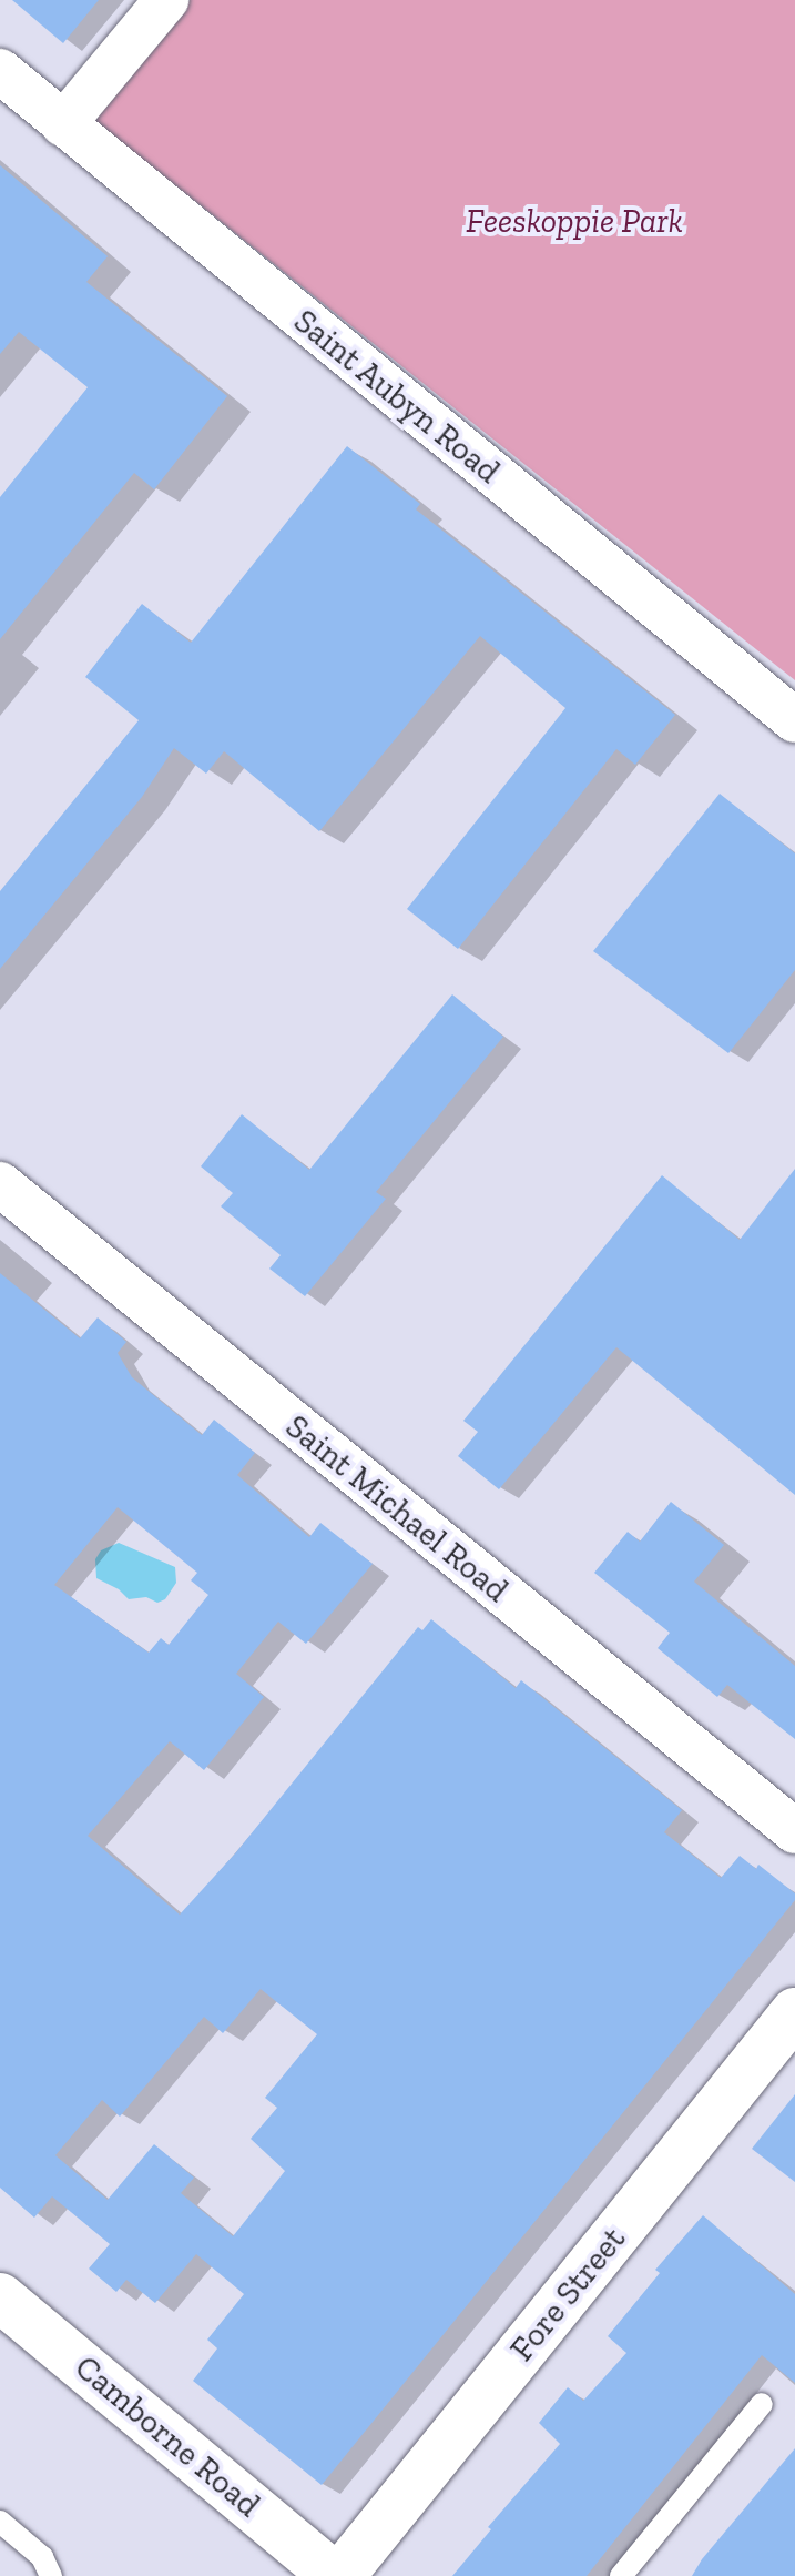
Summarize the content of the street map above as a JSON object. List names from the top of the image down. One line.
{"streets":{"street":["Saint Aubyn Road","Saint Michael Road","Fore Street","Camborne Road"]},"parks":["Feeskoppie Park"]}
